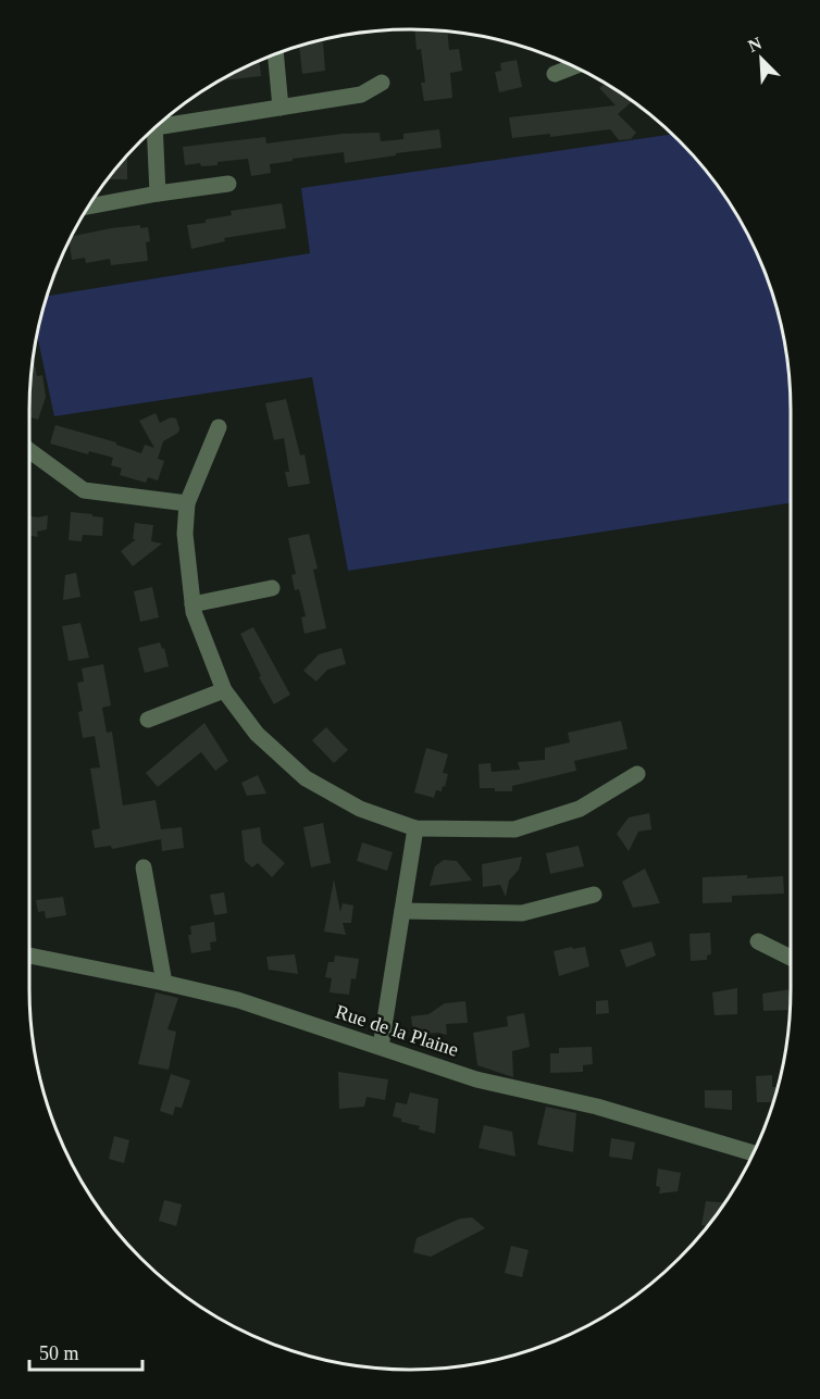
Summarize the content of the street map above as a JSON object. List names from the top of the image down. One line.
{"streets":{"street":["Rue de la Plaine"]},"scale_bar":"50 m","north":"top left"}
